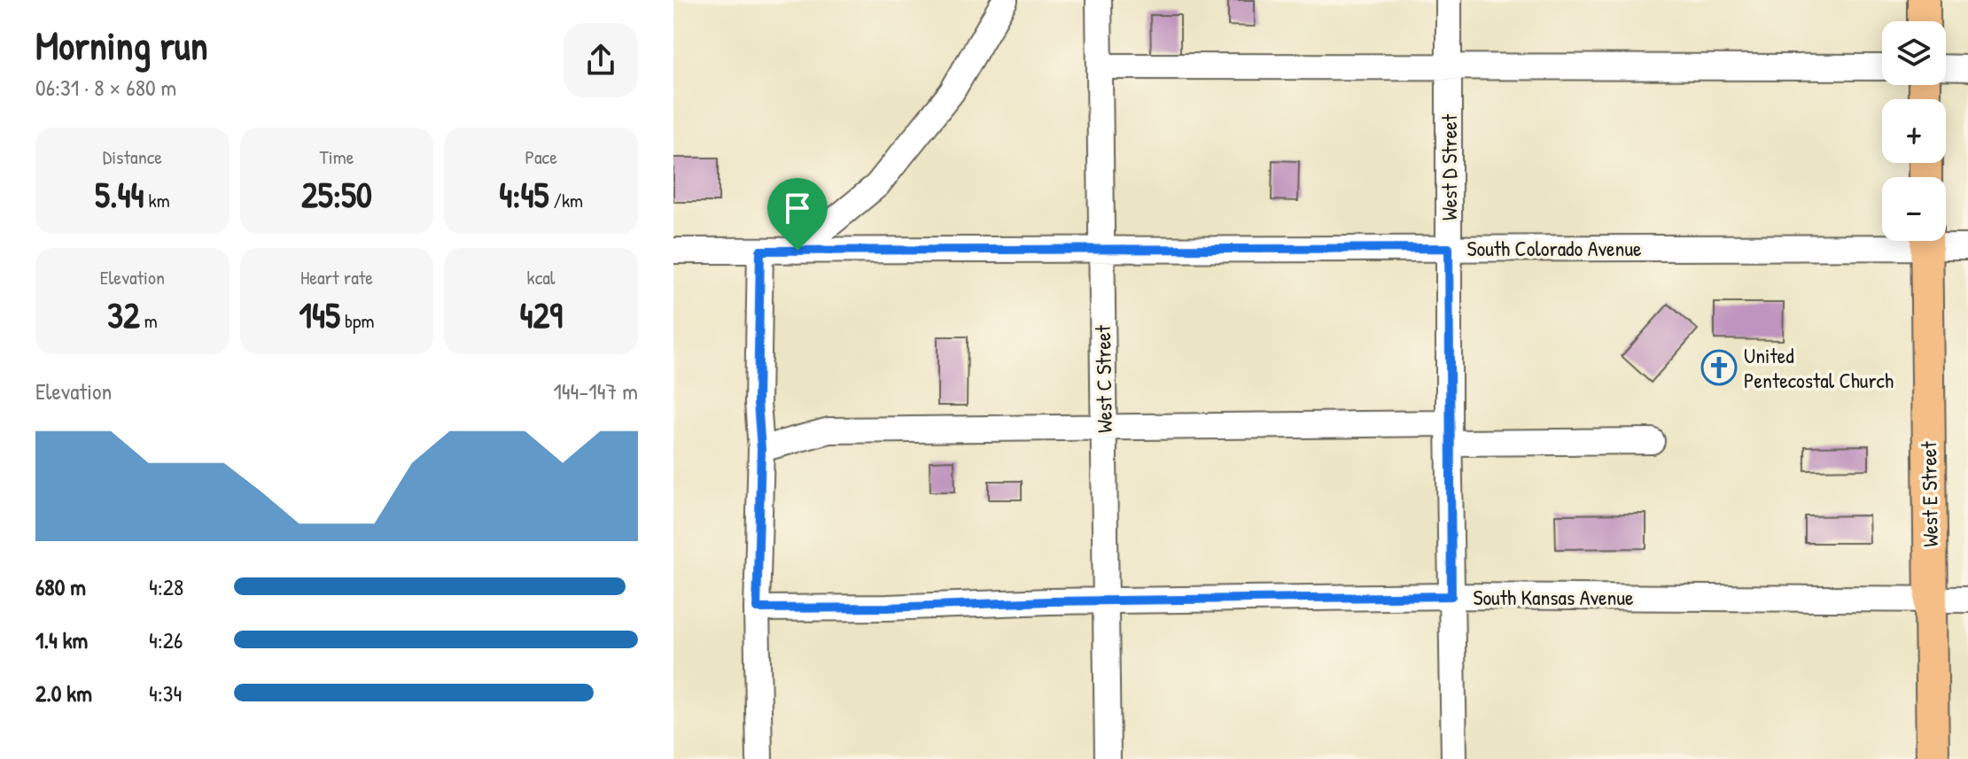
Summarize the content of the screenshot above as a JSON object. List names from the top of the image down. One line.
{"streets":{"main road":["West E Street"],"street":["West D Street","South Colorado Avenue","West C Street","South Kansas Avenue"]},"crossings":[["West D Street","South Colorado Avenue"],["West D Street","South Kansas Avenue"],["South Colorado Avenue","West C Street"],["West C Street","South Kansas Avenue"],["West E Street","South Kansas Avenue"]],"places":{"church":["United Pentecostal Church"]},"page":{"heading":["Morning run","06:31 · 8 × 680 m"],"map_buttons":["+","−"],"stats":[["Distance","5.44 km"],["Time","25:50"],["Pace","4:45 /km"],["Elevation","32 m"],["Heart rate","145 bpm"],["kcal","429"]],"chart":["Elevation","144–147 m"],"list":[{"name":"680 m","note":"4:28"},{"name":"1.4 km","note":"4:26"},{"name":"2.0 km","note":"4:34"}]}}
